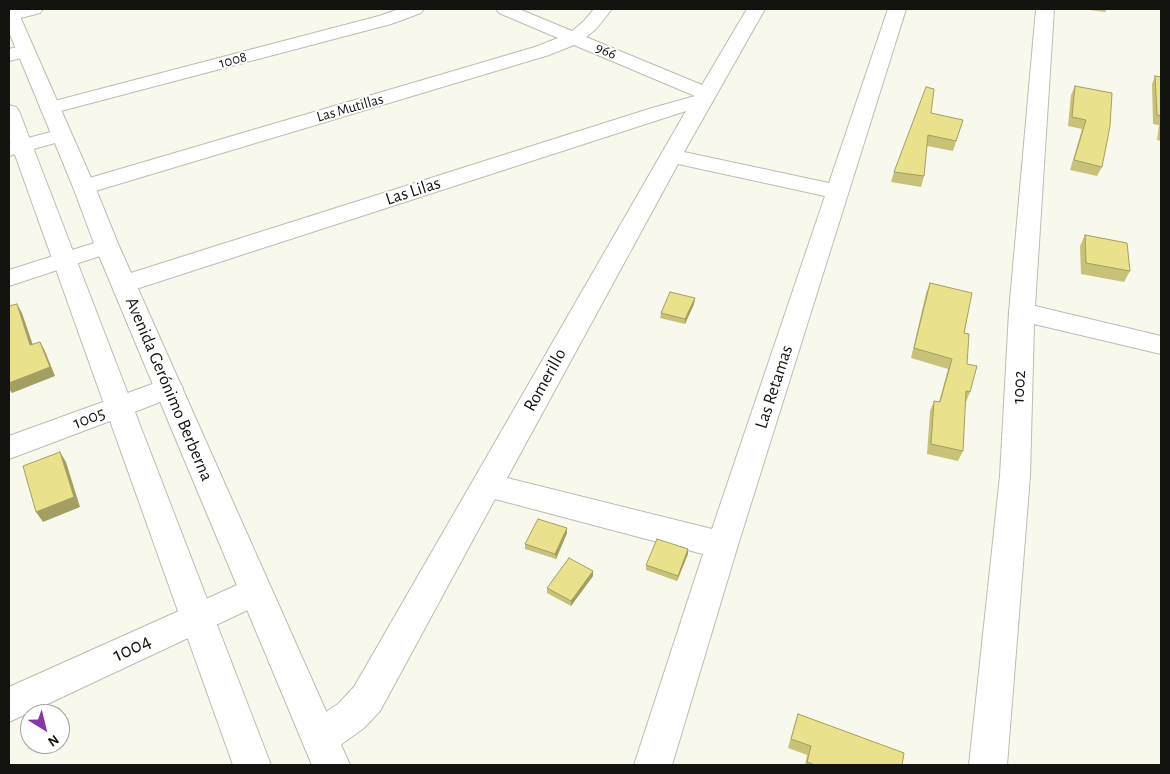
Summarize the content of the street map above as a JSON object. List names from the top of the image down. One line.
{"streets":{"street":["966","1008","Las Mutillas","Las Lilas","Romerillo","Las Retamas","1002","Avenida Gerónimo Berberna","1005","1004"]},"crossings":[["966","Las Mutillas"],["966","Las Lilas"],["966","Romerillo"],["1008","Avenida Gerónimo Berberna"],["Las Mutillas","Avenida Gerónimo Berberna"],["Las Lilas","Romerillo"],["Las Lilas","Avenida Gerónimo Berberna"],["Romerillo","Avenida Gerónimo Berberna"],["Avenida Gerónimo Berberna","1005"],["Avenida Gerónimo Berberna","1004"]],"north":"bottom right"}
